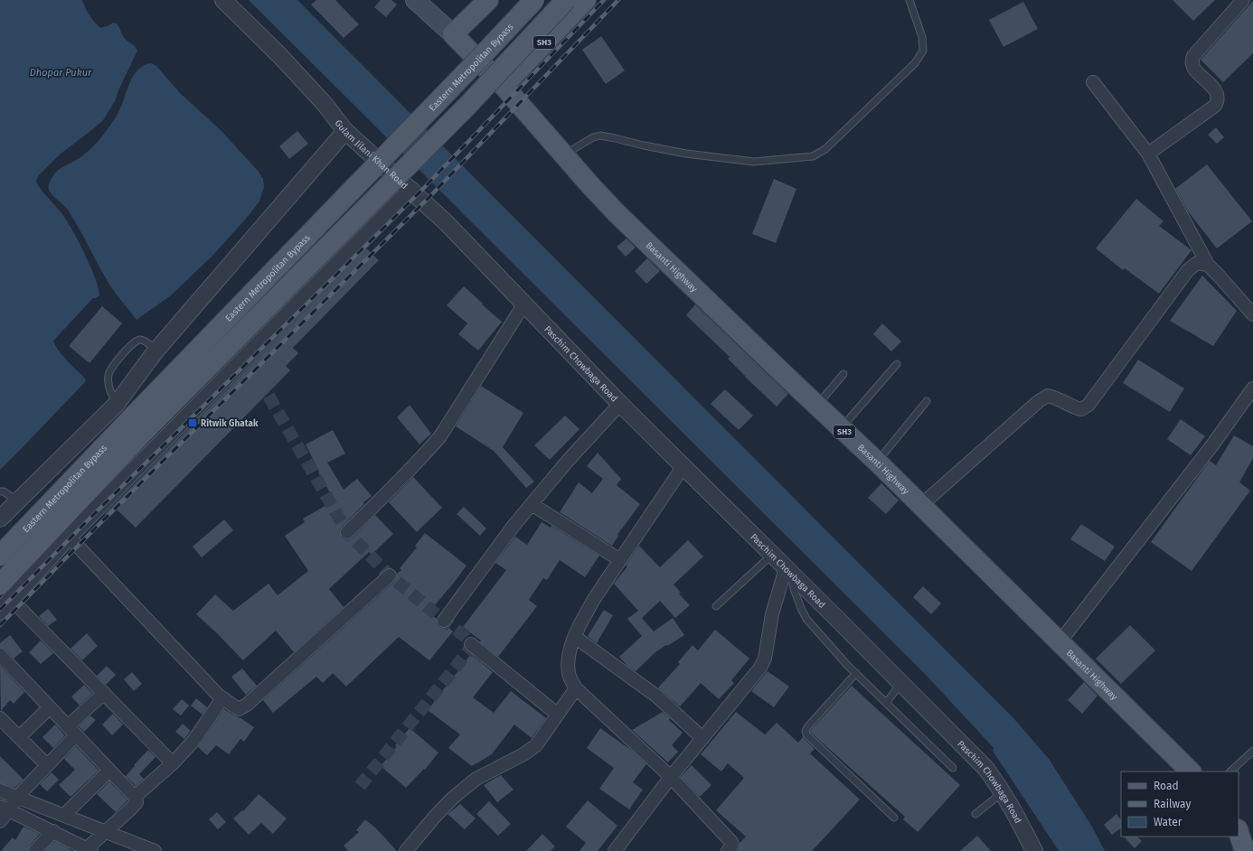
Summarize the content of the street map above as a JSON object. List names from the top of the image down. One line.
{"streets":{"main road":["SH3","Eastern Metropolitan Bypass","Basanti Highway"],"street":["Gulam Jilani Khan Road","Paschim Chowbaga Road"]},"crossings":[["SH3","Basanti Highway"],["Gulam Jilani Khan Road","Paschim Chowbaga Road"]],"water":["Dhopar Pukur"],"places":{"transit":["Ritwik Ghatak"]},"legend":["Road","Railway","Water"]}
